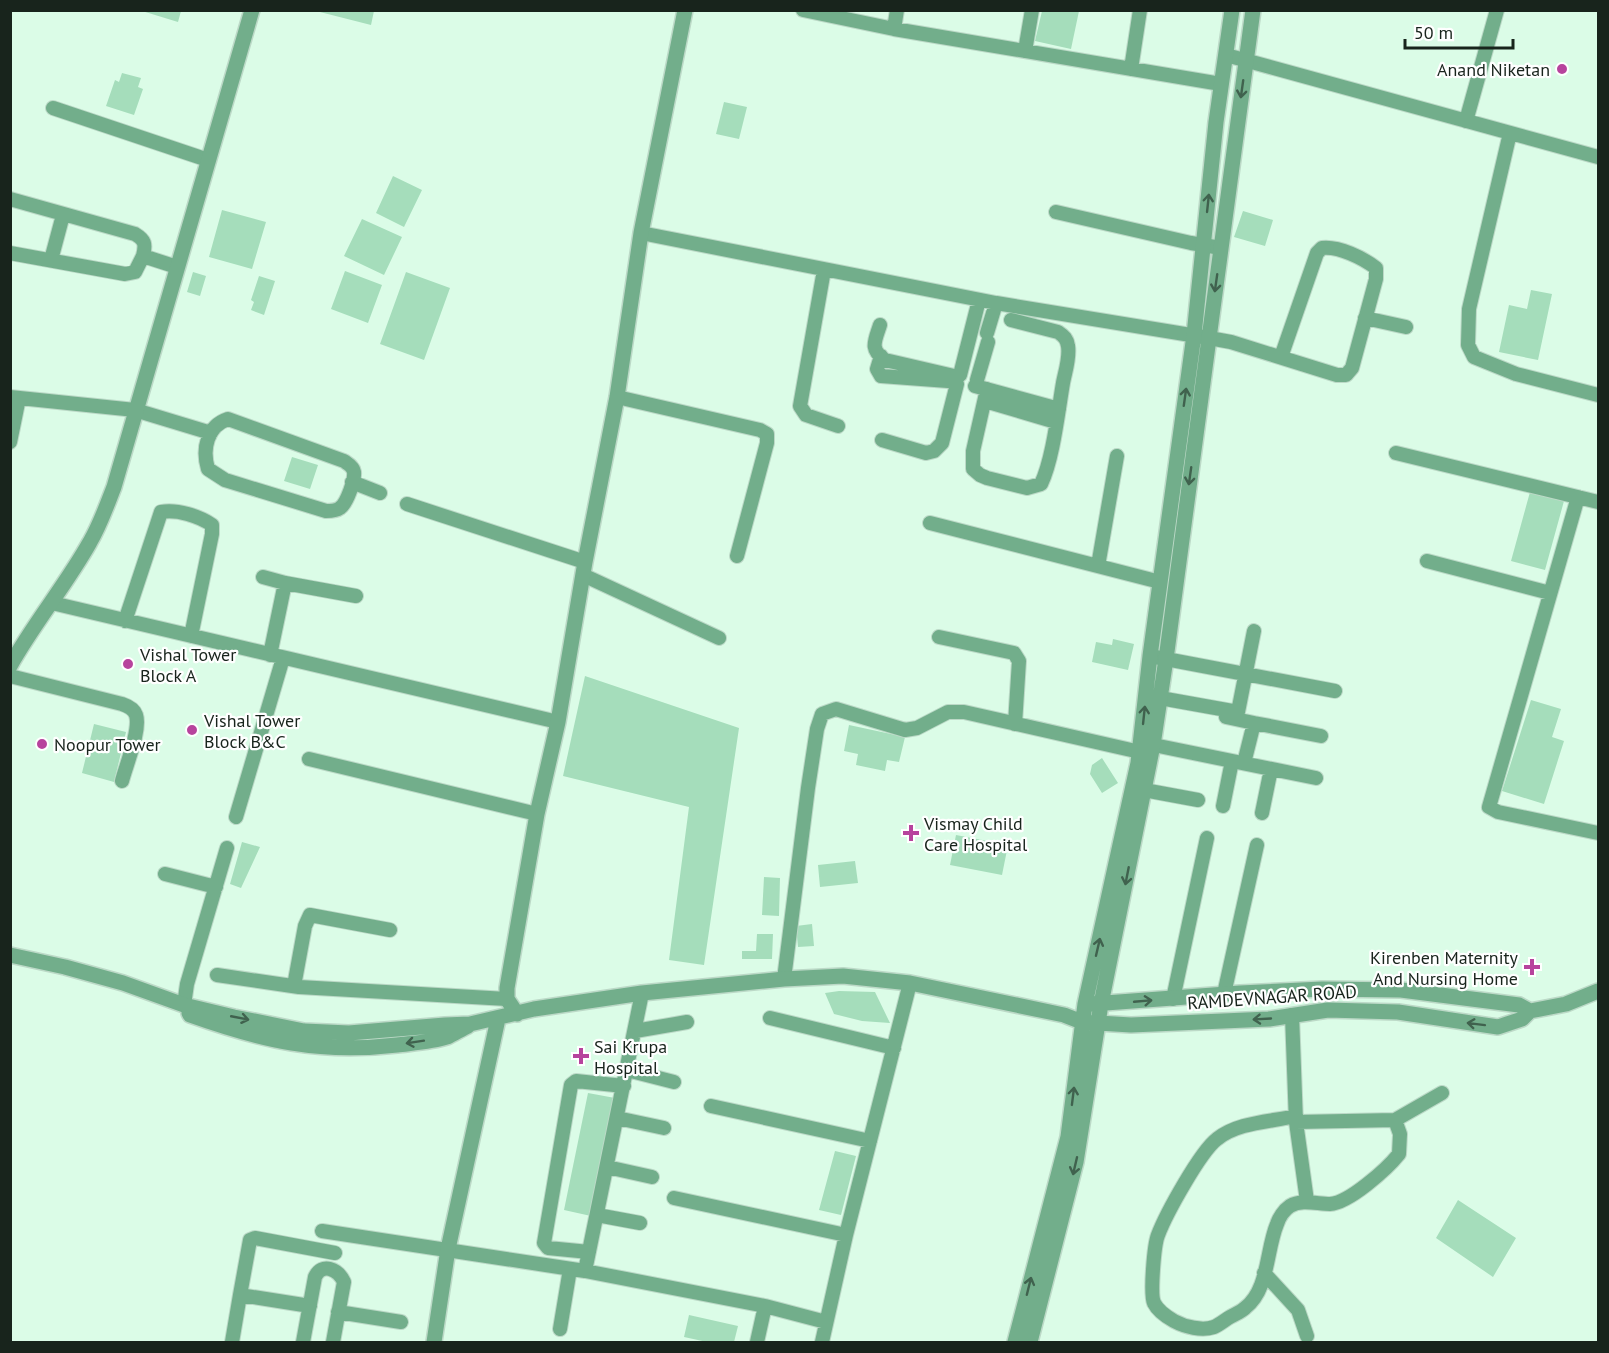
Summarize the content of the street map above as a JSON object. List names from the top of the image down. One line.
{"streets":{"street":["RAMDEVNAGAR ROAD"]},"places":{"other":["Anand Niketan","Vishal Tower Block A","Vishal Tower Block B&C","Noopur Tower"],"health":["Vismay Child Care Hospital","Kirenben Maternity And Nursing Home","Sai Krupa Hospital"]},"scale_bar":"50 m"}
